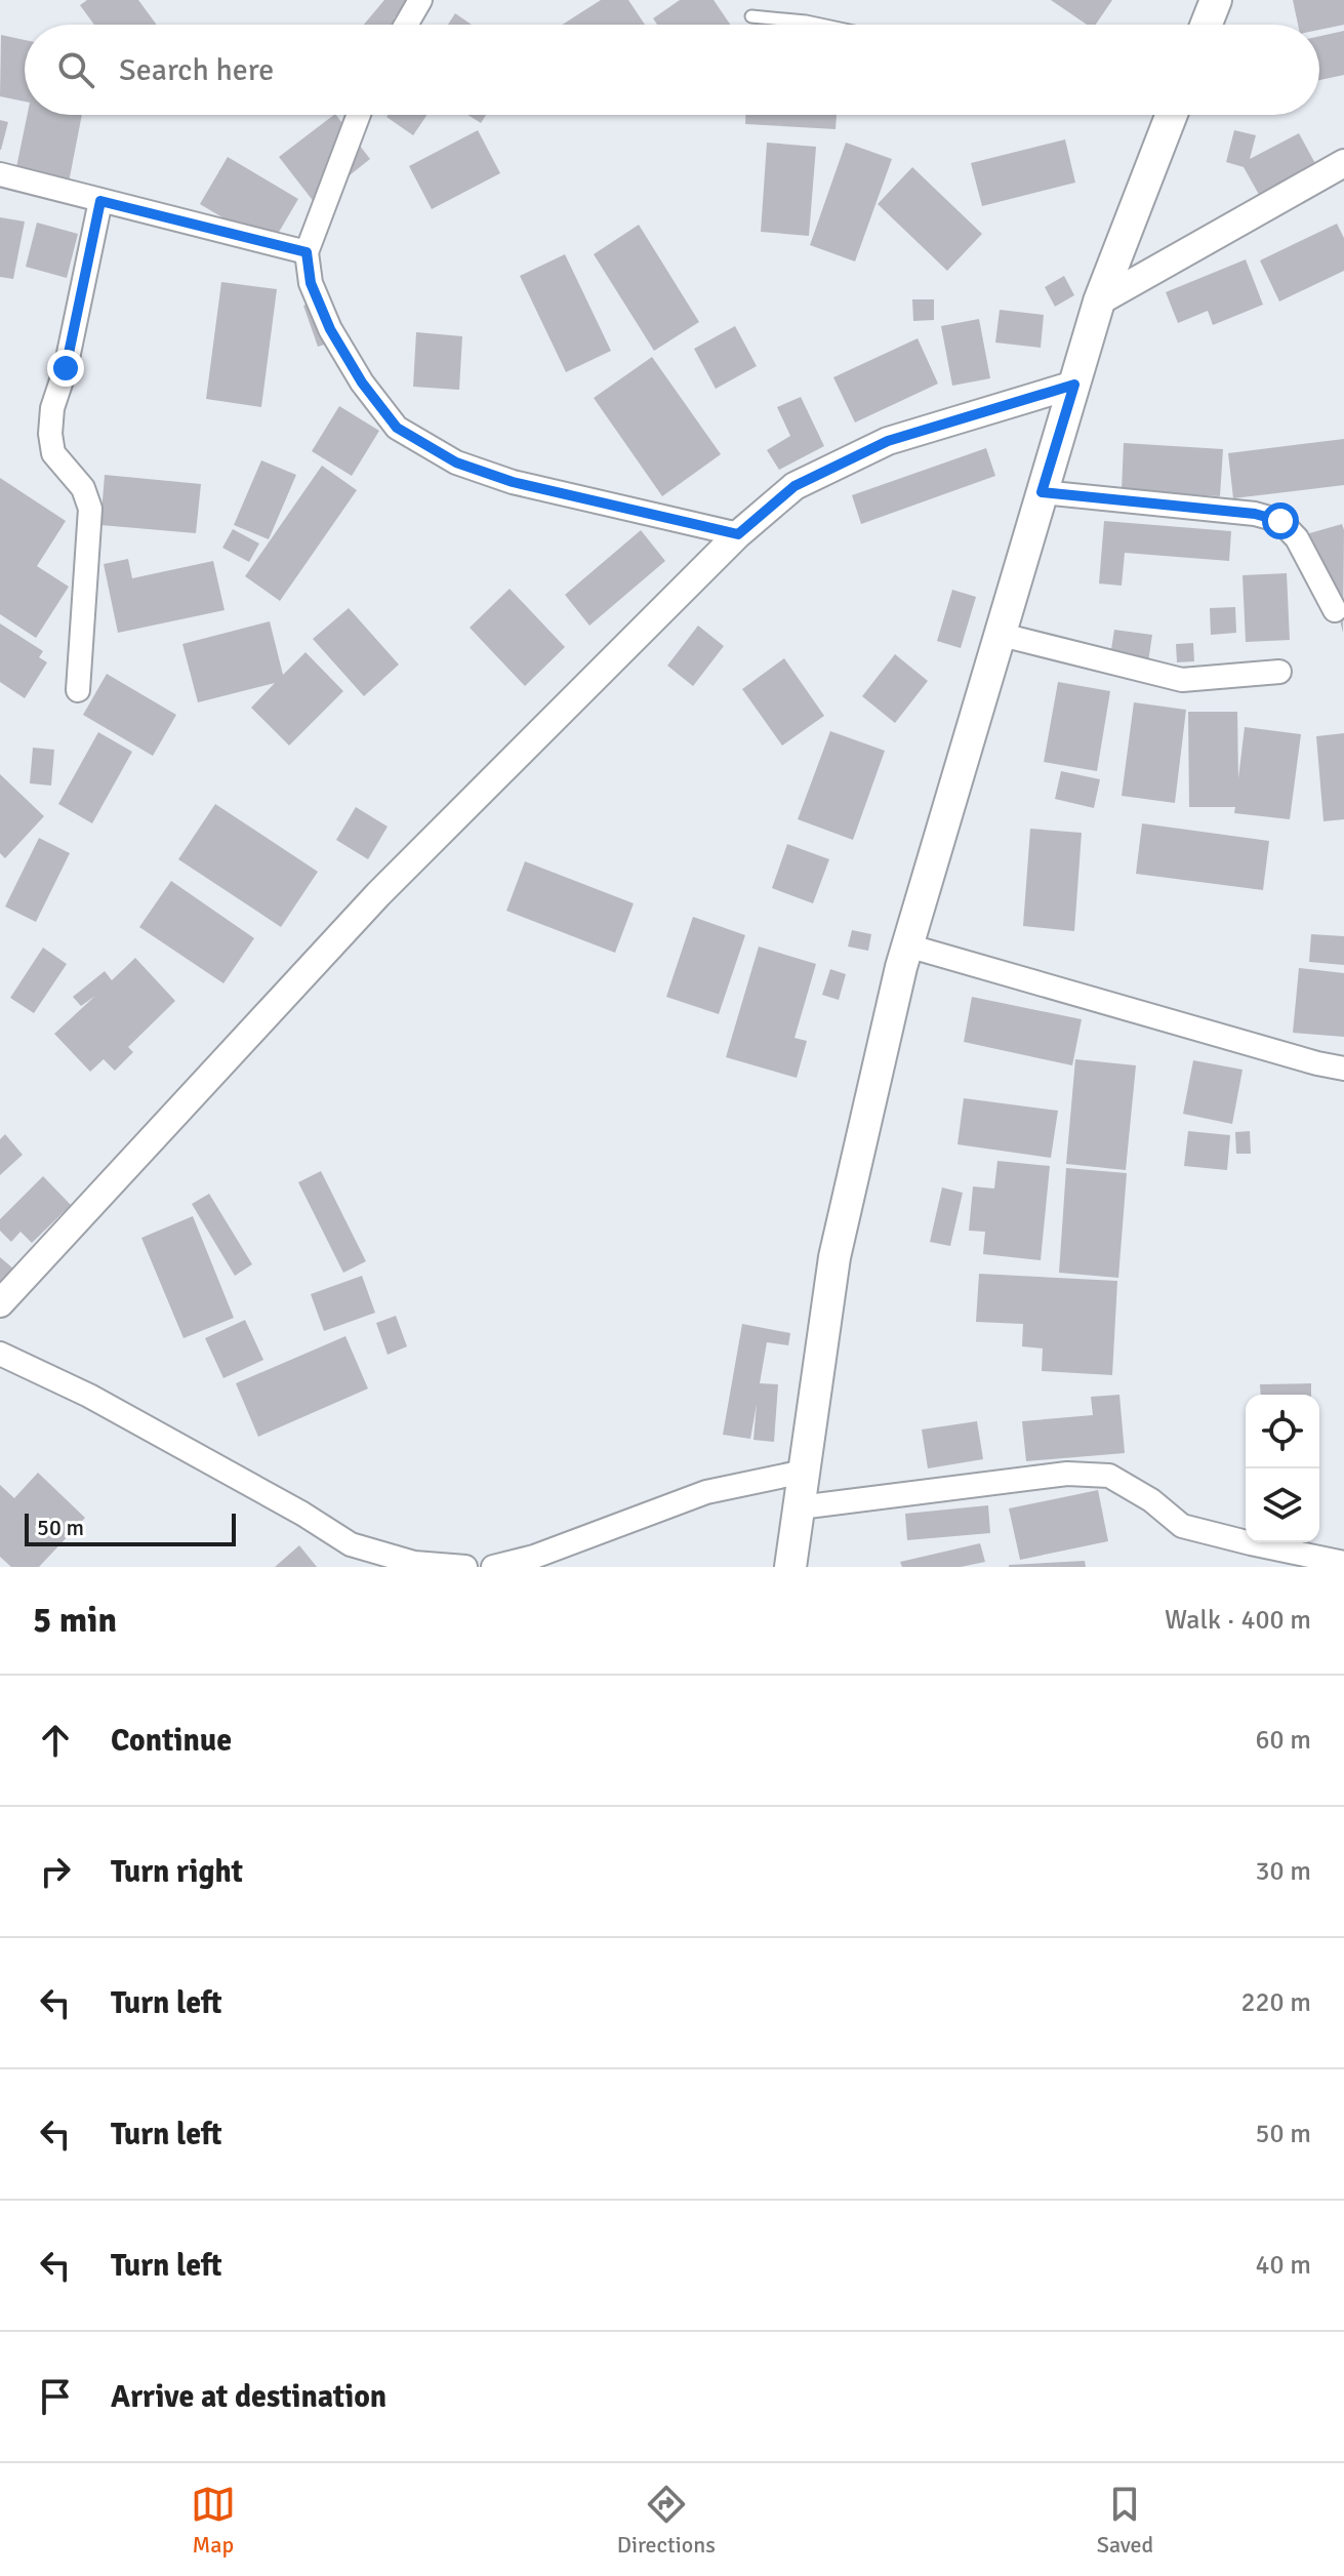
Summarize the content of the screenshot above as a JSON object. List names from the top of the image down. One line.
{"scale_bar":"50 m","page":{"search":"Search here","scale":"50 m","heading":["5 min","Walk · 400 m"],"list":[["Continue","60 m"],["Turn right","30 m"],["Turn left","220 m"],["Turn left","50 m"],["Turn left","40 m"],"Arrive at destination"],"nav":["Map","Directions","Saved"]}}
